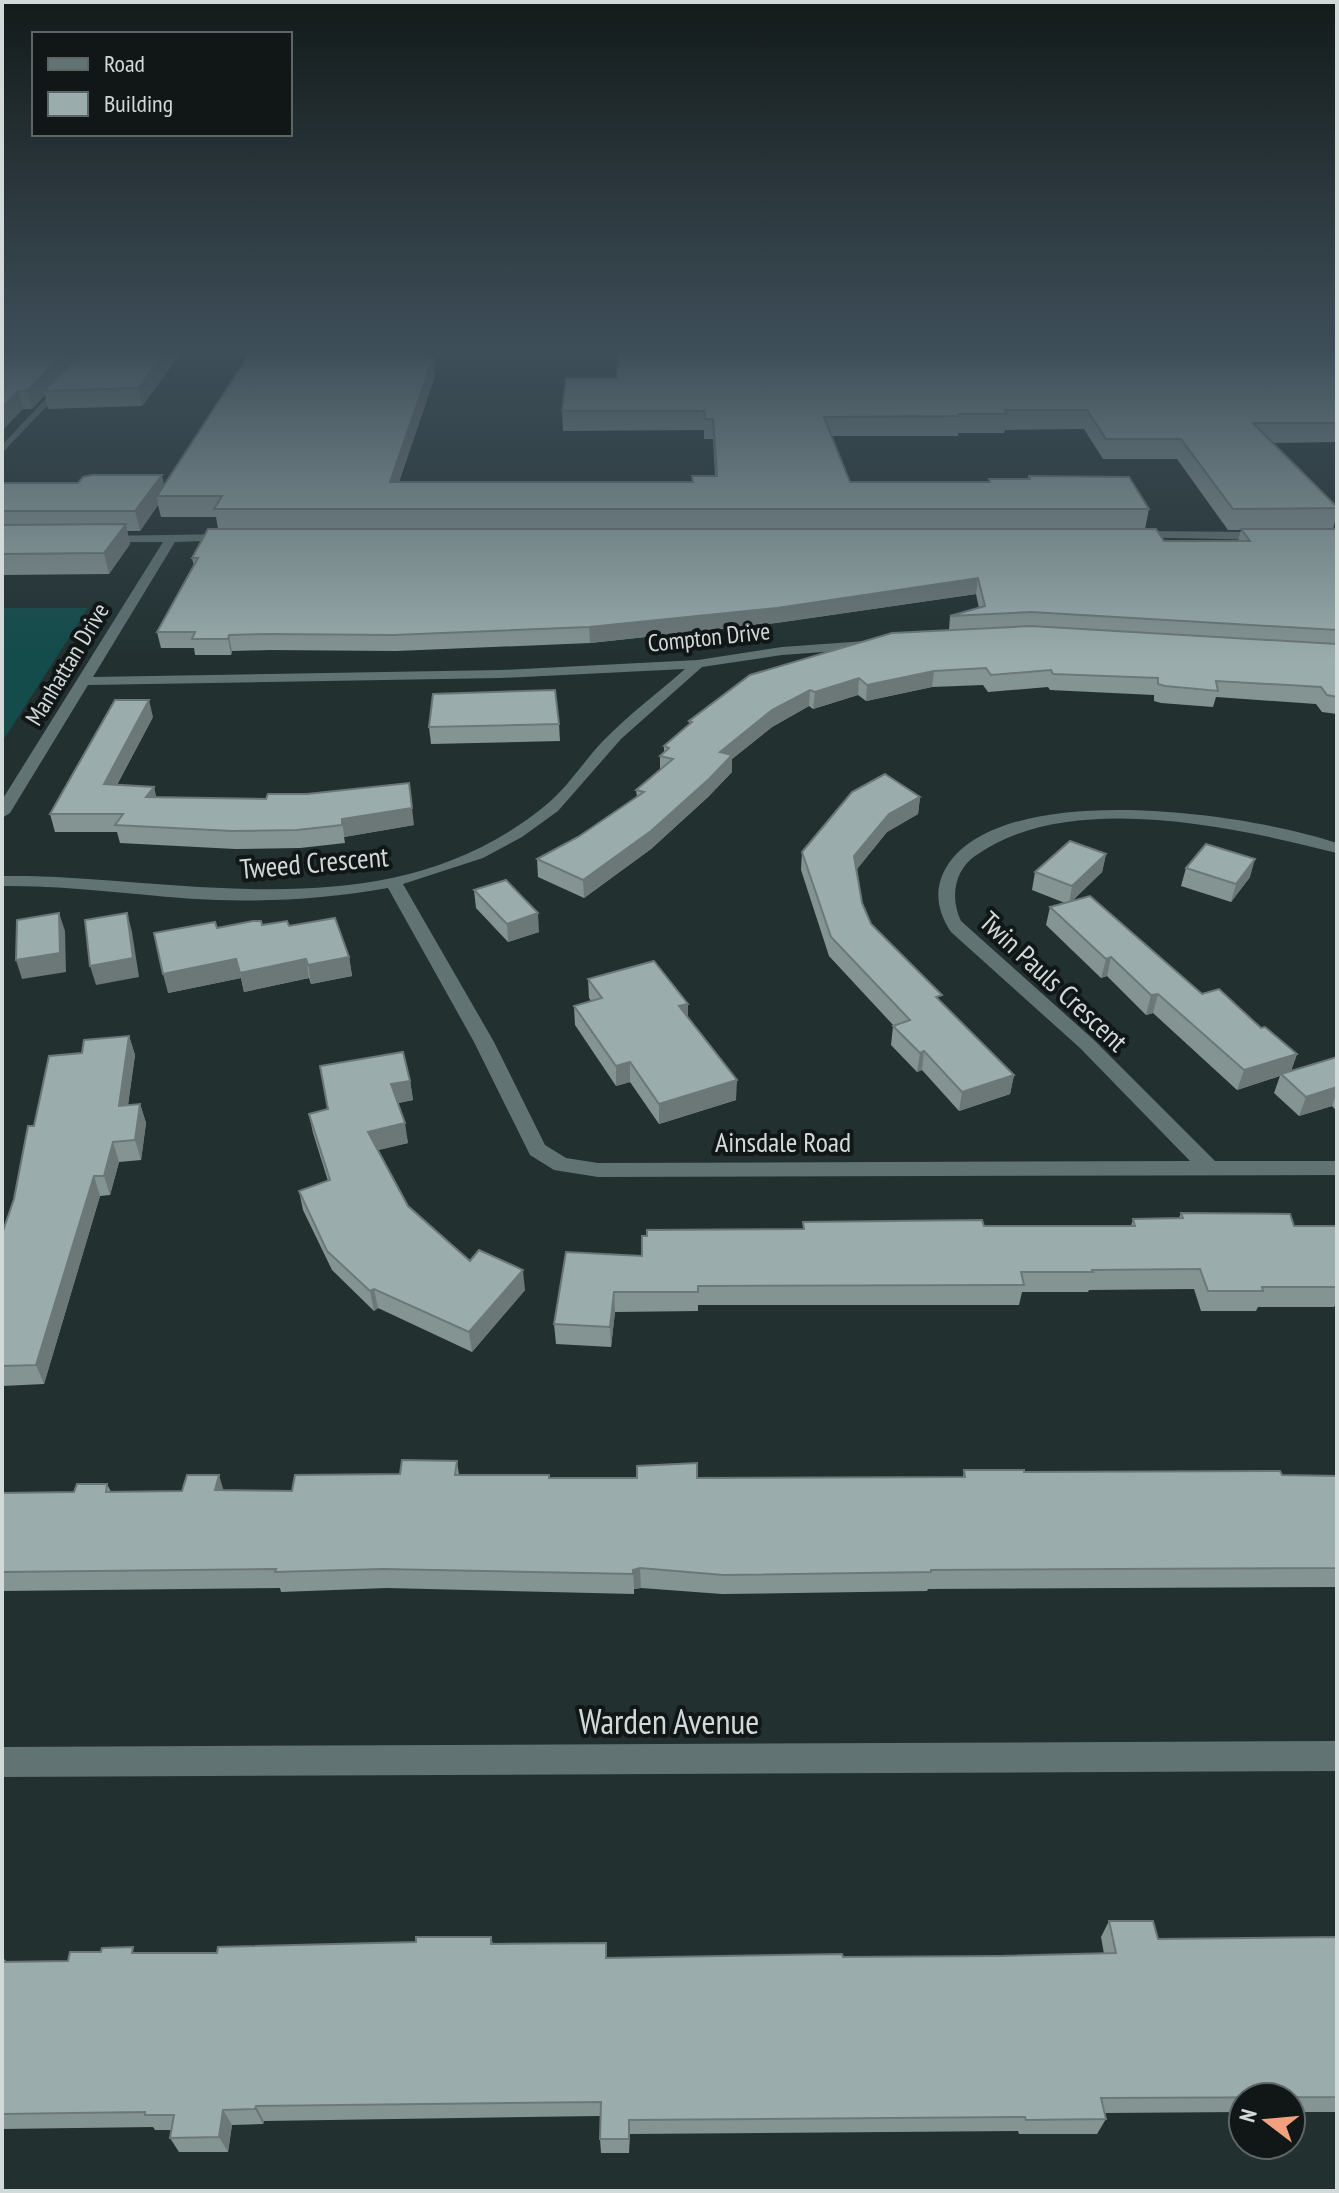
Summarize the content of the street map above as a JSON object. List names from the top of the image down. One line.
{"streets":{"street":["Compton Drive","Manhattan Drive","Tweed Crescent","Twin Pauls Crescent","Ainsdale Road","Warden Avenue"]},"crossings":[["Compton Drive","Manhattan Drive"],["Compton Drive","Tweed Crescent"],["Tweed Crescent","Ainsdale Road"],["Twin Pauls Crescent","Ainsdale Road"]],"legend":["Road","Building"],"north":"left"}
